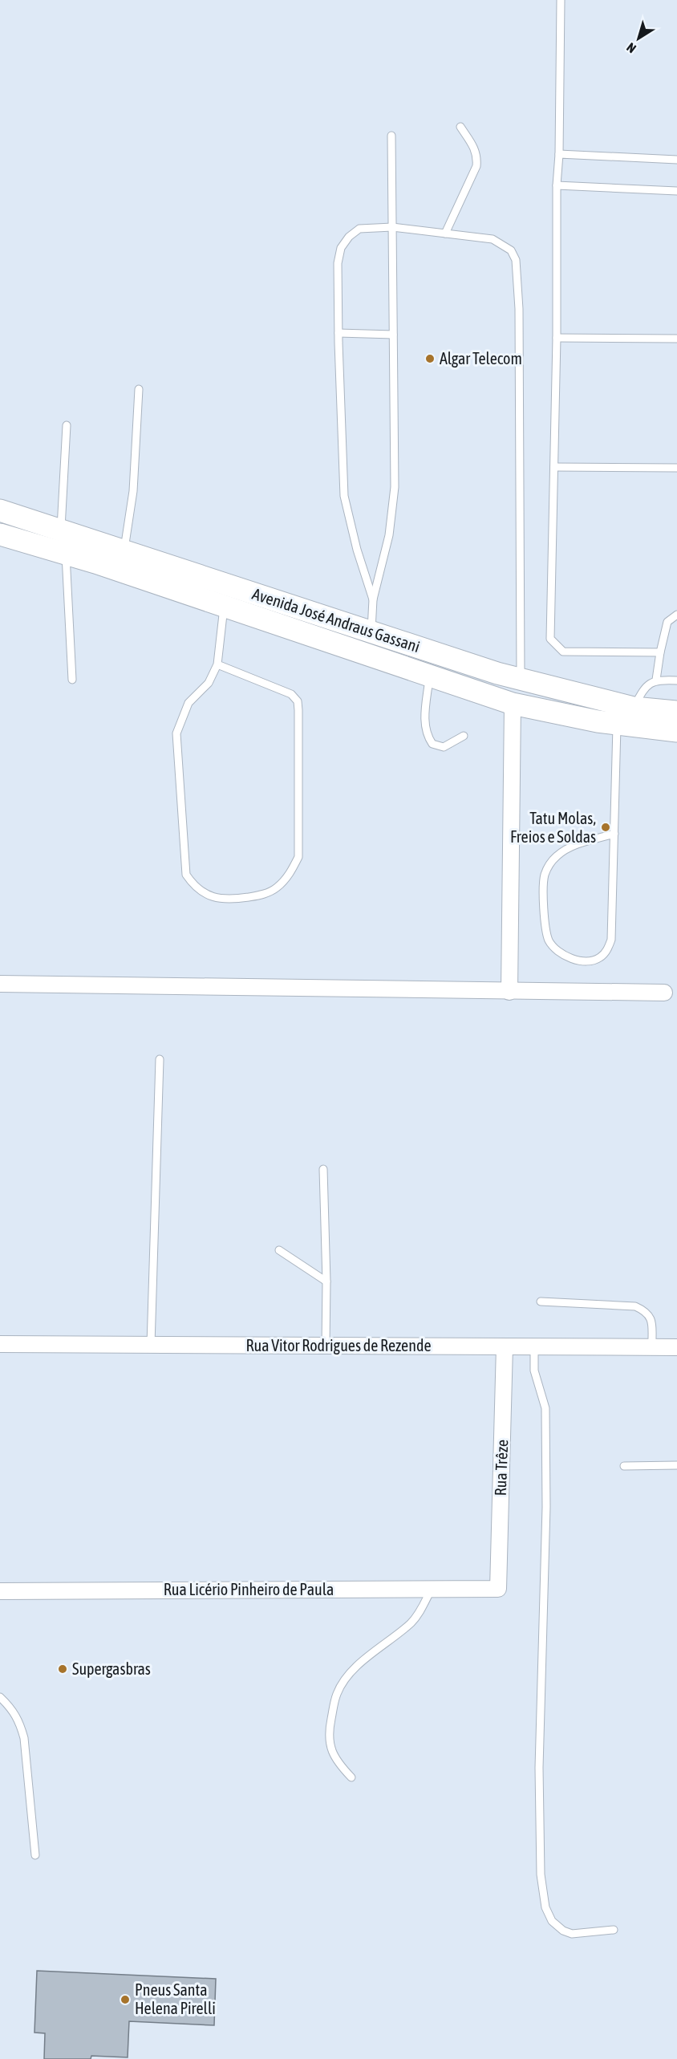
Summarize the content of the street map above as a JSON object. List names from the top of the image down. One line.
{"streets":{"main road":["Avenida José Andraus Gassani"],"street":["Rua Vitor Rodrigues de Rezende","Rua Trêze","Rua Licério Pinheiro de Paula"]},"crossings":[["Rua Vitor Rodrigues de Rezende","Rua Trêze"],["Rua Trêze","Rua Licério Pinheiro de Paula"]],"places":["Algar Telecom","Tatu Molas, Freios e Soldas","Supergasbras","Pneus Santa Helena Pirelli"],"north":"bottom left"}
